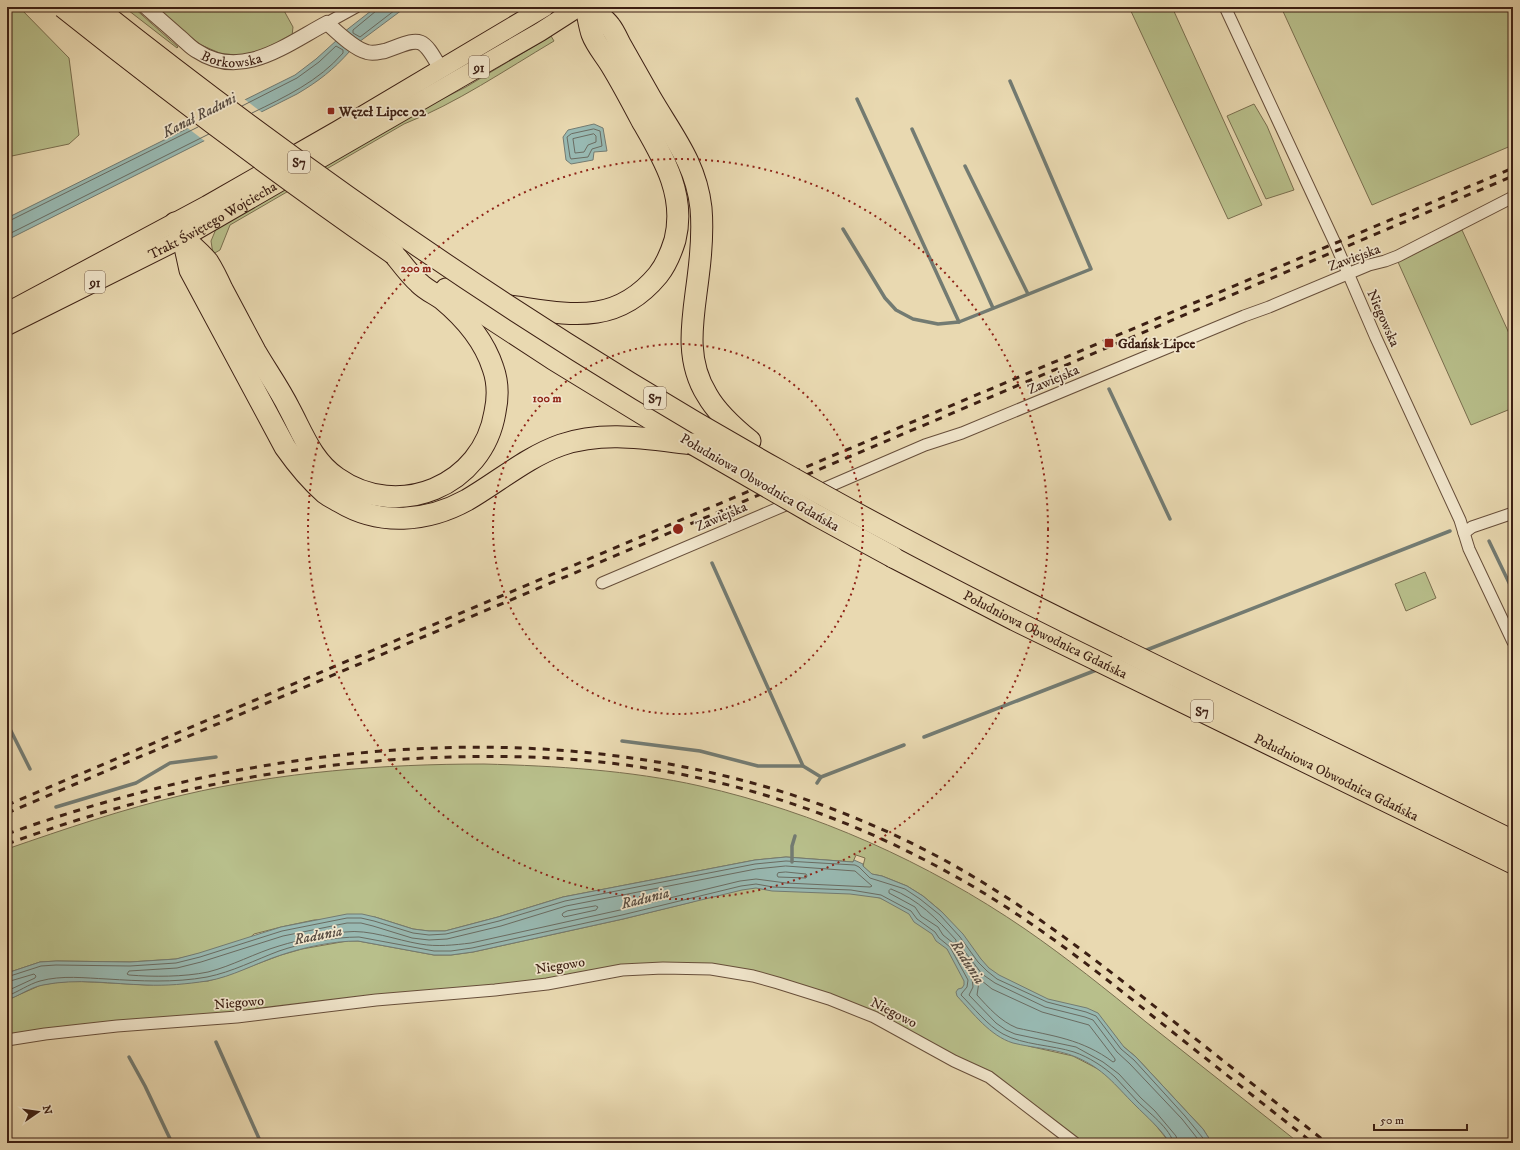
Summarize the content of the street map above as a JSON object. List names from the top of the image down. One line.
{"streets":{"highway":["S7","Południowa Obwodnica Gdańska"],"main road":["91","Trakt Świętego Wojciecha"],"street":["Borkowska","Zawiejska","Niegowska","Niegowo"]},"crossings":[["Zawiejska","Niegowska"]],"water":["Kanał Raduni","Radunia"],"places":{"transit":["Węzeł Lipce 02","Gdańsk Lipce"]},"scale_bar":"50 m","north":"right","rings":["200 m","100 m"]}
